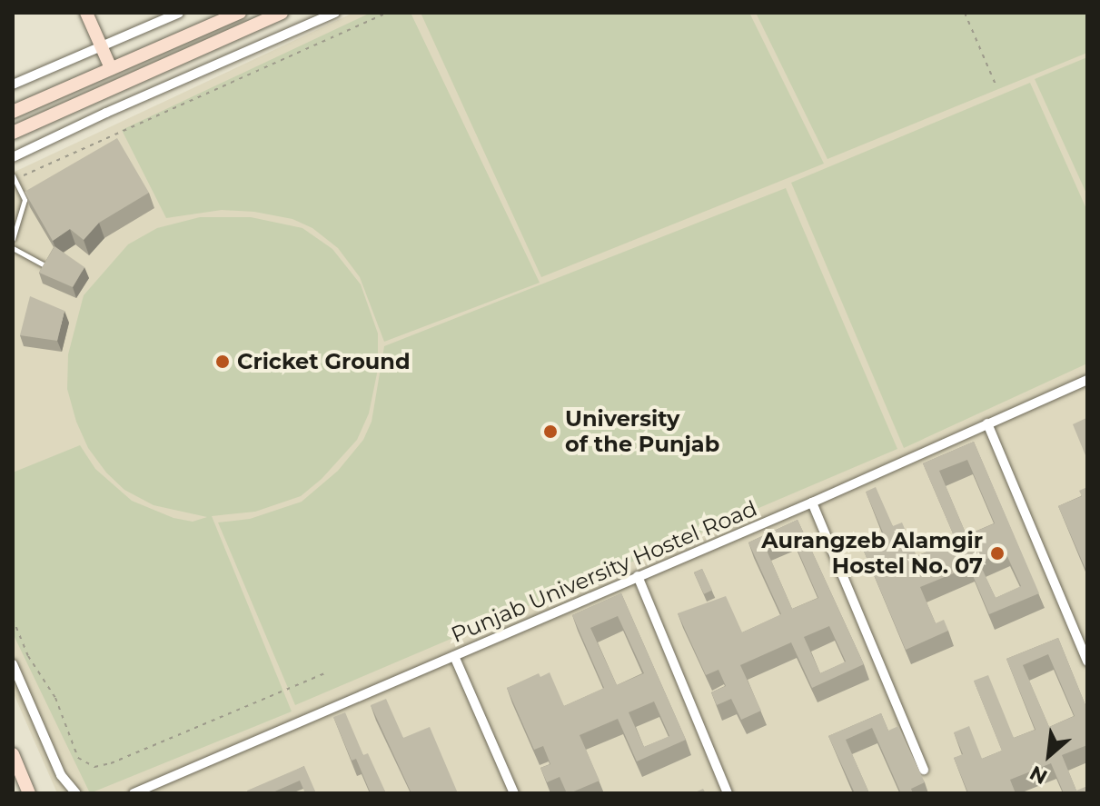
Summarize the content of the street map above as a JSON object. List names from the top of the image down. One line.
{"streets":{"street":["Punjab University Hostel Road"]},"places":["Cricket Ground","University of the Punjab","Aurangzeb Alamgir Hostel No. 07"],"north":"bottom left"}
